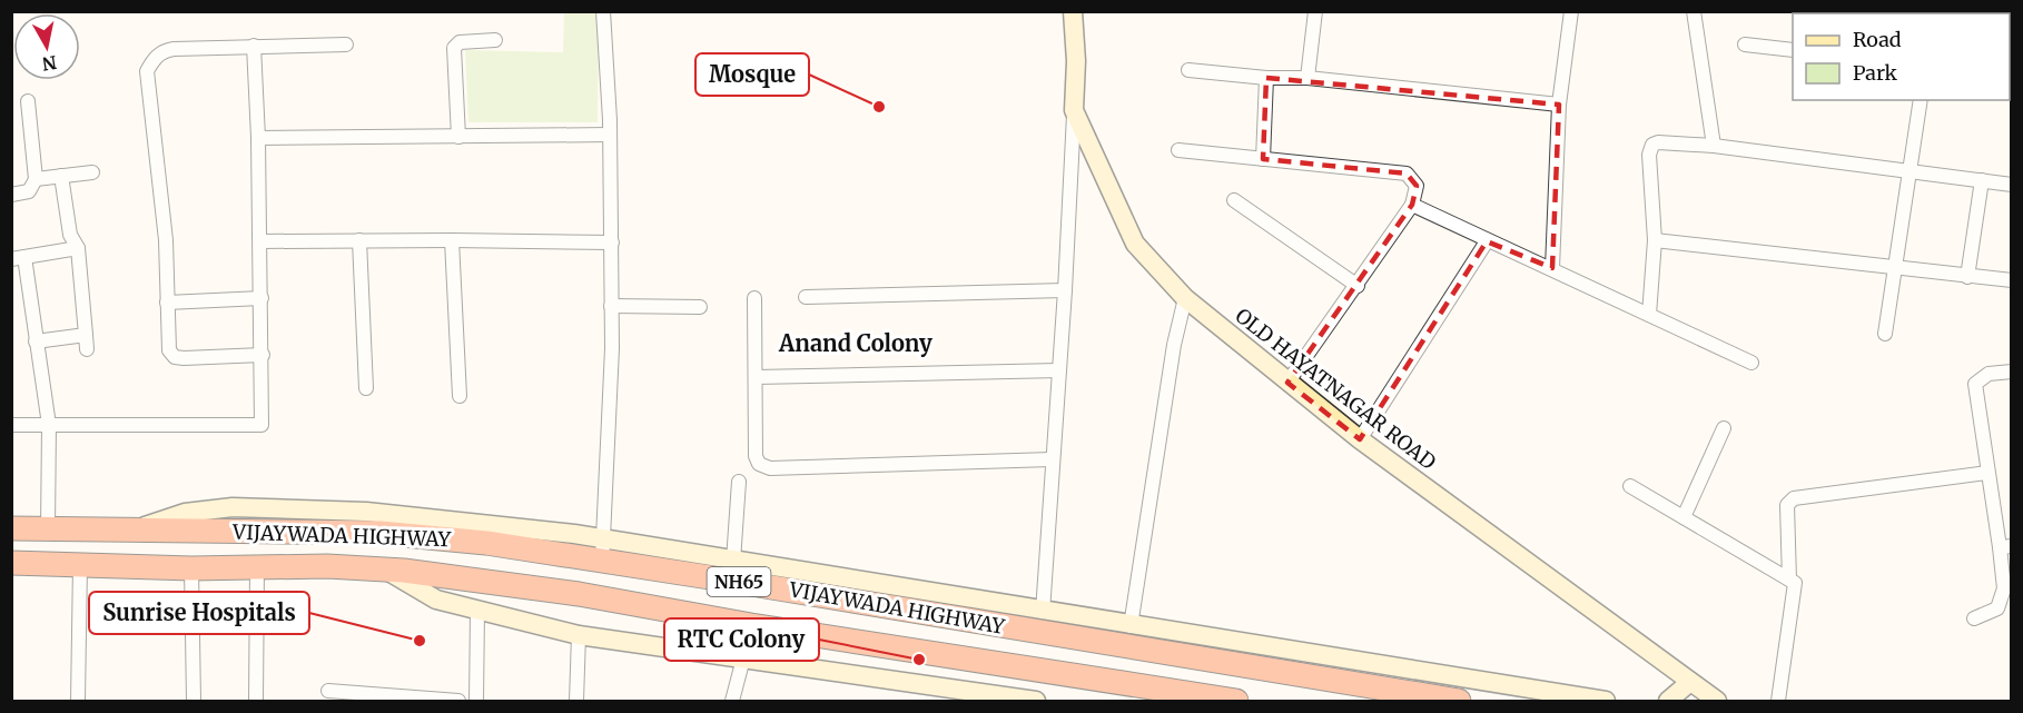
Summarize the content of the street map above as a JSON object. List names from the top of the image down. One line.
{"streets":{"highway":["VIJAYWADA HIGHWAY","NH65"],"street":["OLD HAYATNAGAR ROAD"]},"districts":["Anand Colony"],"places":["Mosque","Sunrise Hospitals","RTC Colony"],"legend":["Road","Park"],"north":"bottom"}
